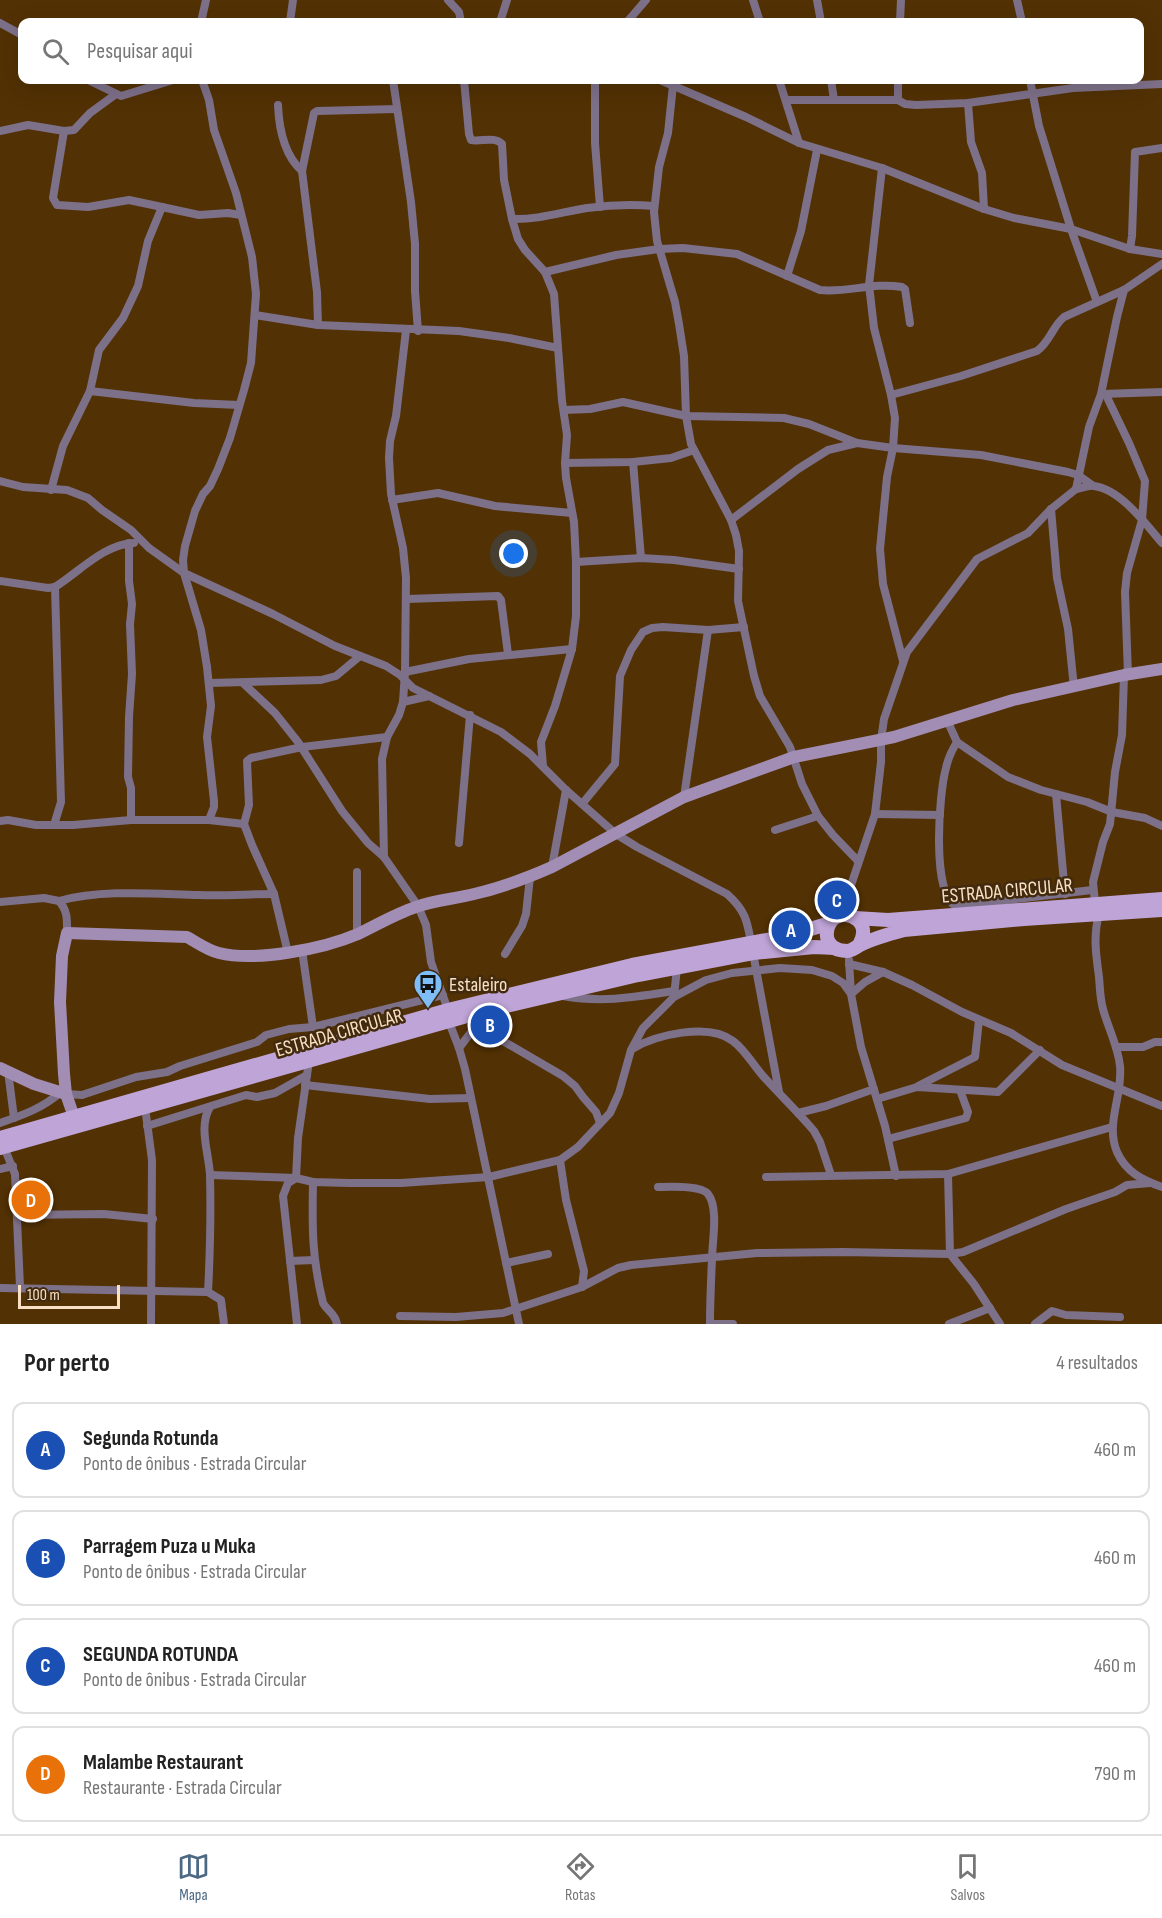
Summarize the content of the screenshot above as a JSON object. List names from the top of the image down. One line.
{"streets":{"main road":["ESTRADA CIRCULAR"]},"places":{"bus stop":["Estaleiro"]},"scale_bar":"100 m","page":{"search":"Pesquisar aqui","pins":["C","A","B","D"],"scale":"100 m","heading":["Por perto","4 resultados"],"list":[{"mark":"A","name":"Segunda Rotunda","note":"Ponto de ônibus · Estrada Circular","value":"460 m"},{"mark":"B","name":"Parragem Puza u Muka","note":"Ponto de ônibus · Estrada Circular","value":"460 m"},{"mark":"C","name":"SEGUNDA ROTUNDA","note":"Ponto de ônibus · Estrada Circular","value":"460 m"},{"mark":"D","name":"Malambe Restaurant","note":"Restaurante · Estrada Circular","value":"790 m"}],"nav":["Mapa","Rotas","Salvos"]}}
